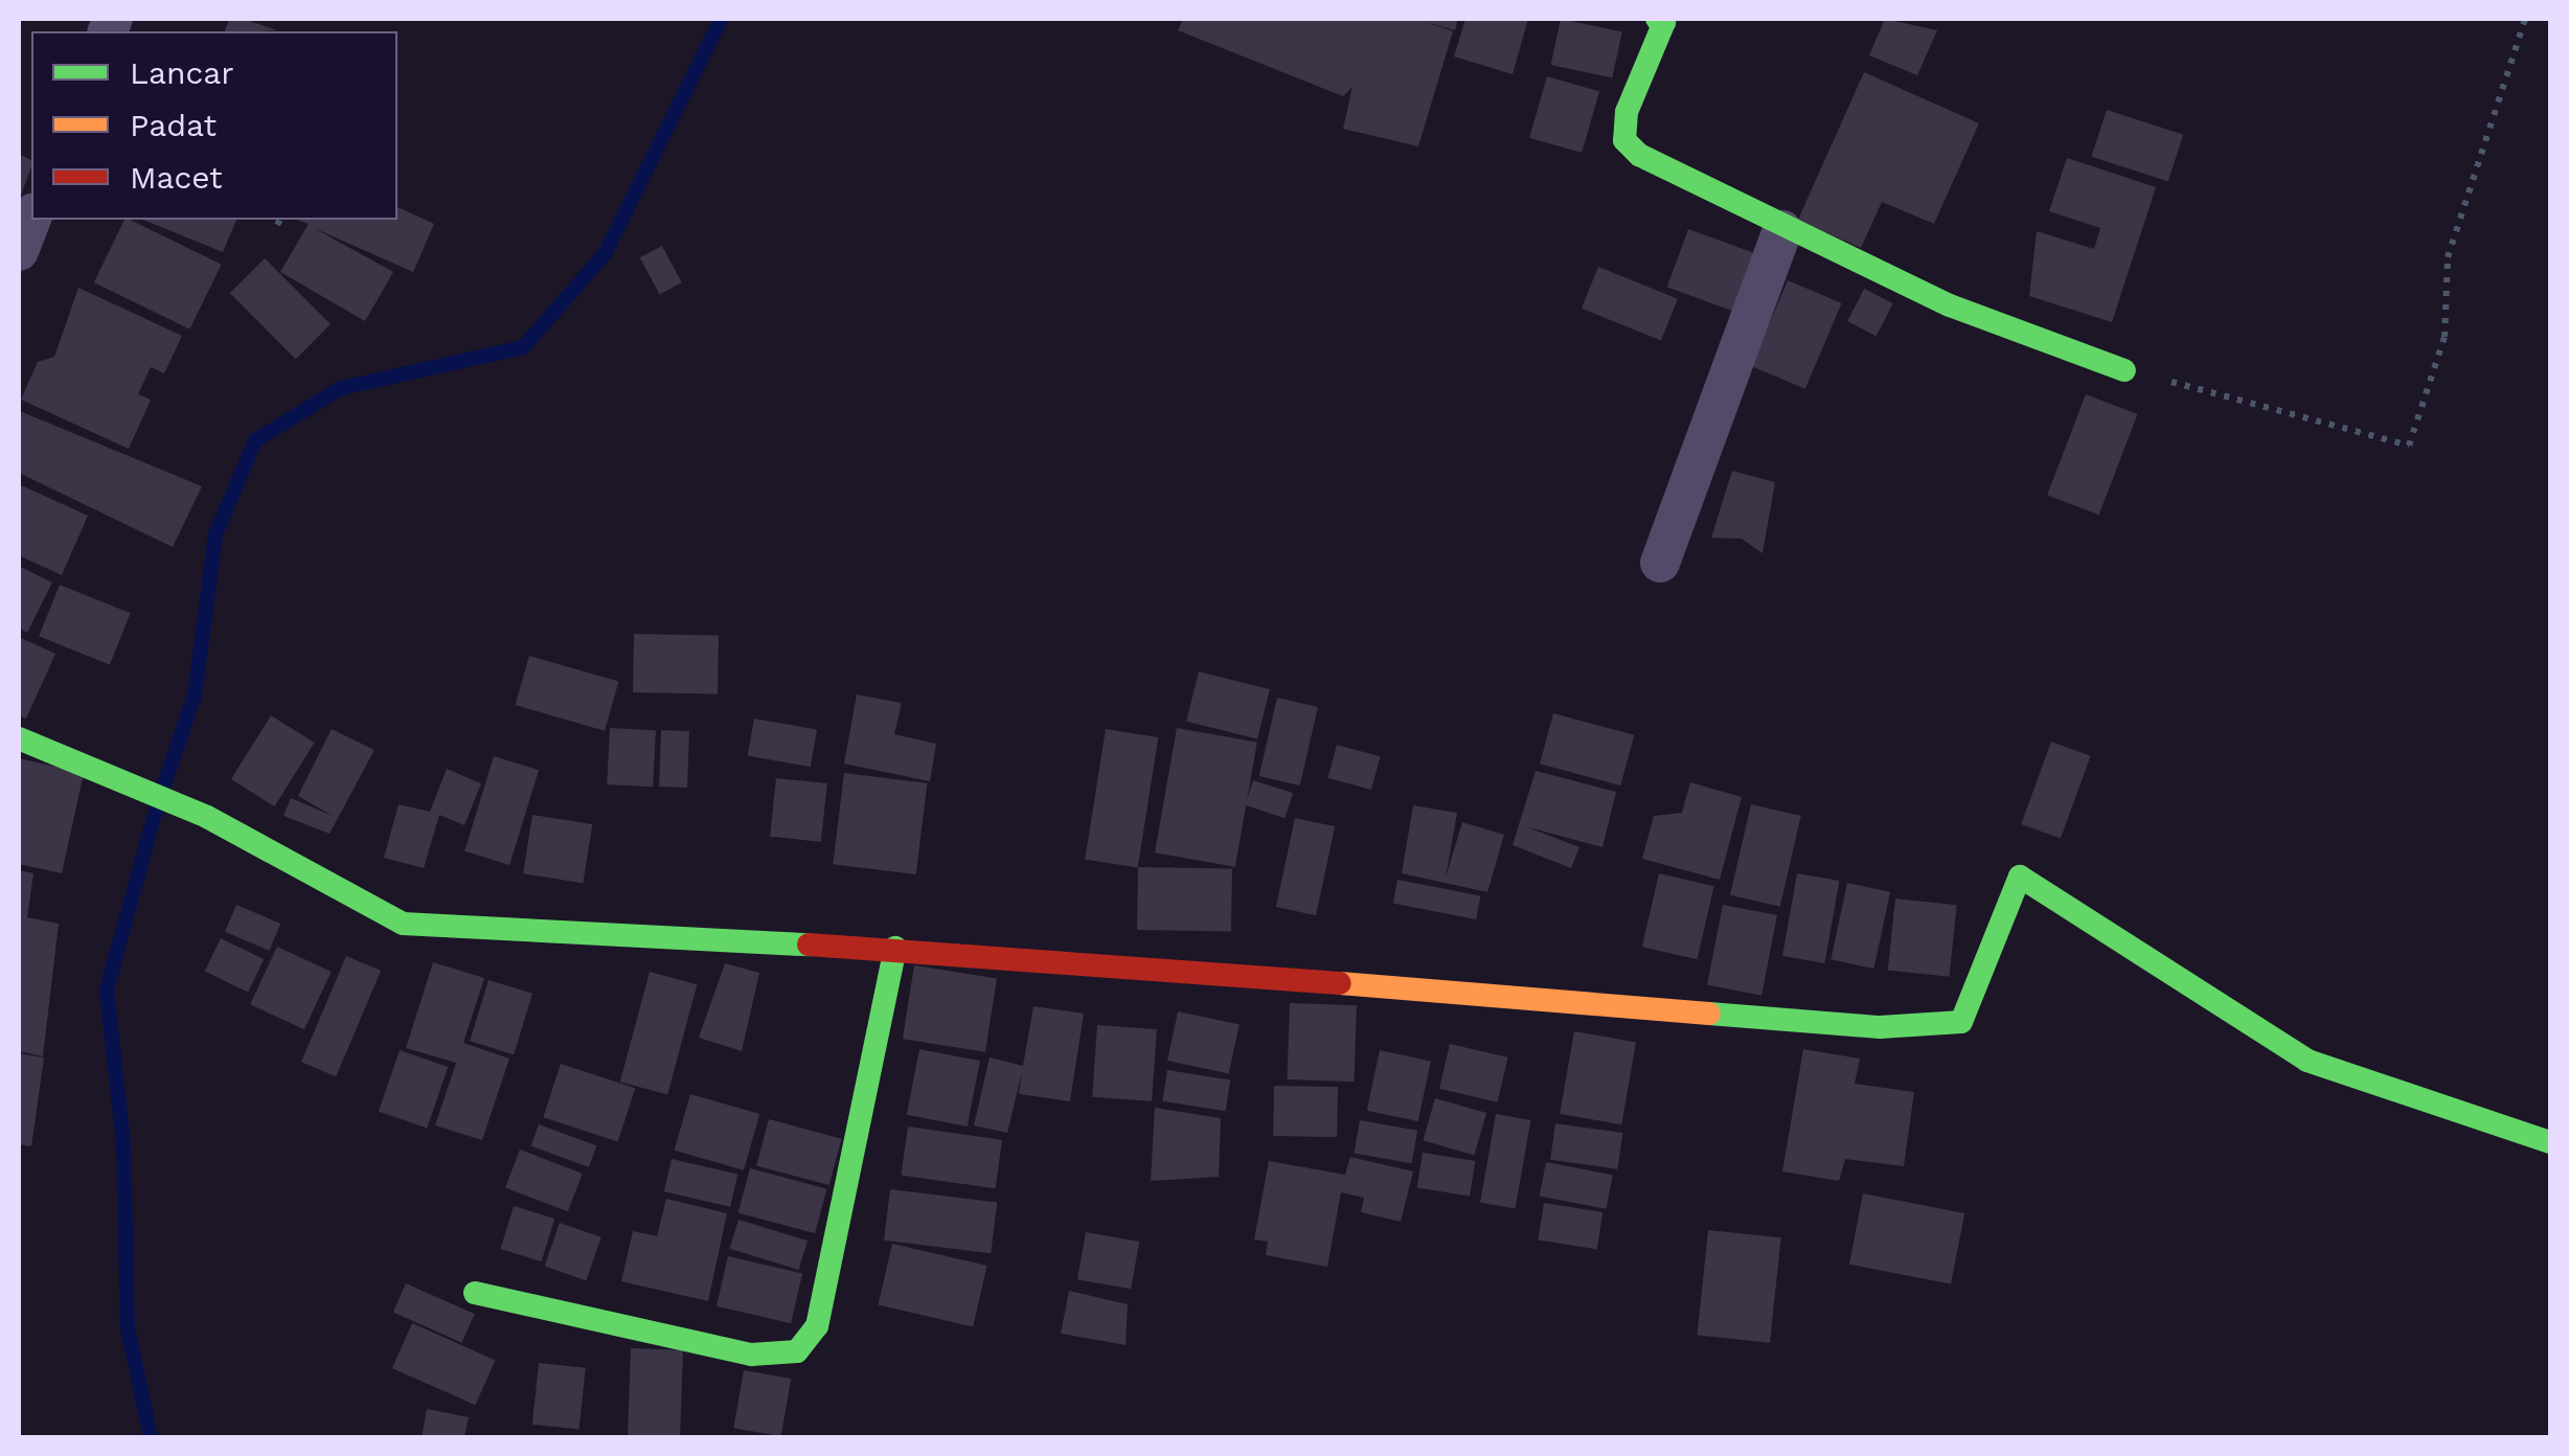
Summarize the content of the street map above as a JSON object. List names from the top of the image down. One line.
{"legend":["Lancar","Padat","Macet"]}
